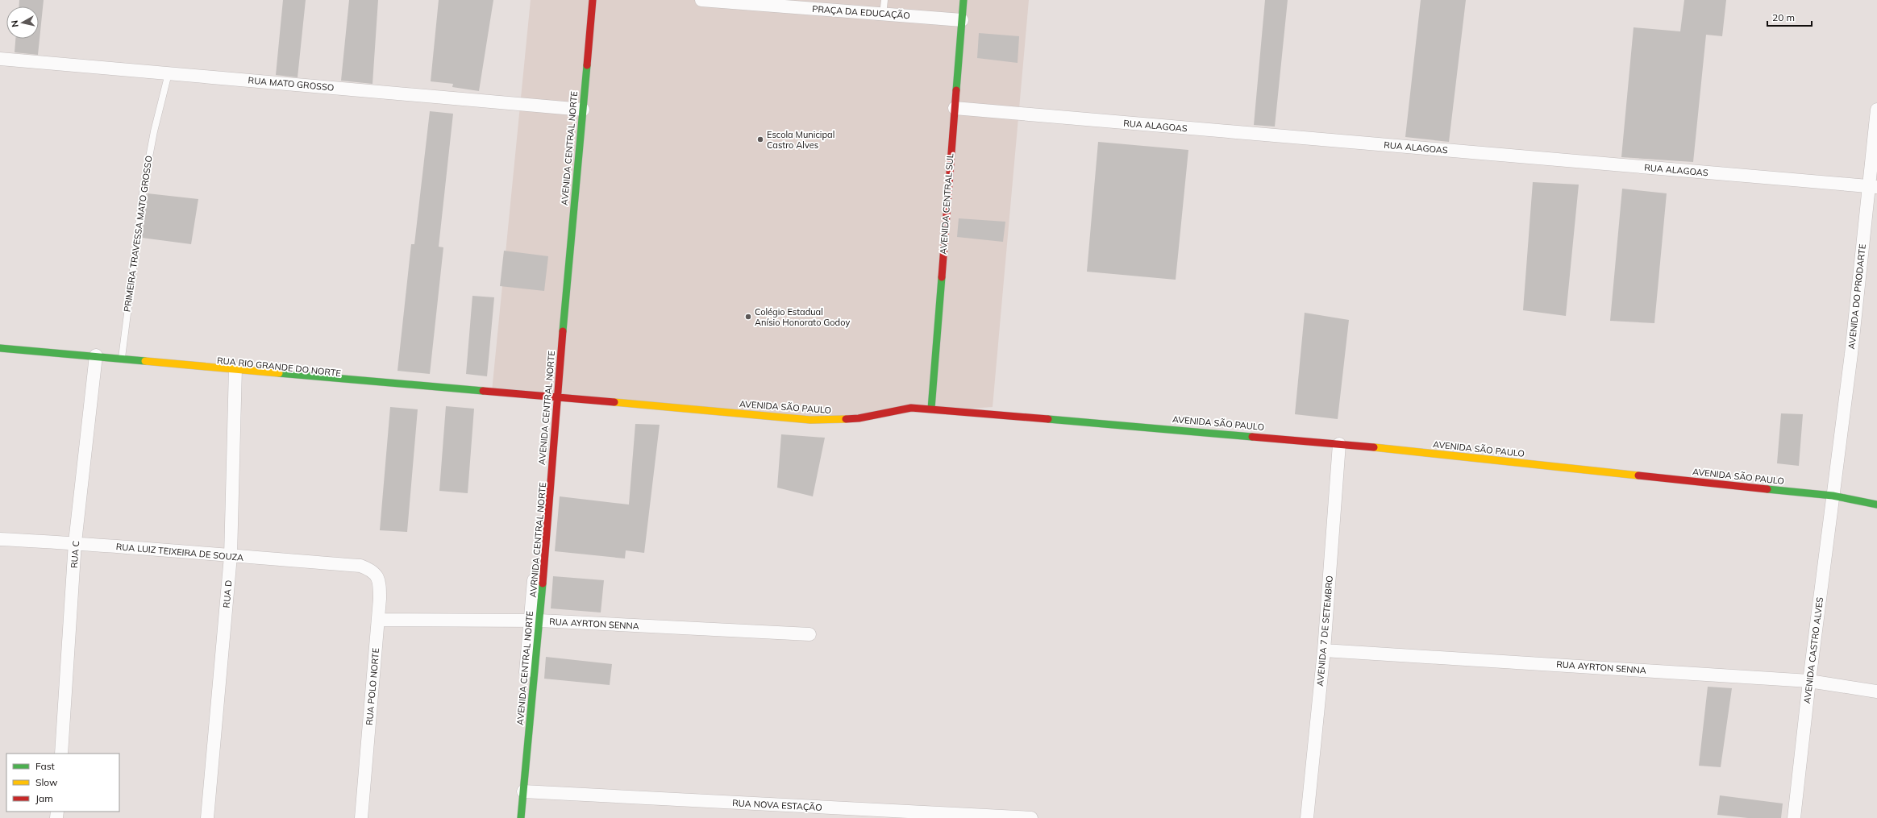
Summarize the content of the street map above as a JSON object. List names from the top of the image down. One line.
{"streets":{"main road":["AVENIDA CENTRAL NORTE","AVENIDA CENTRAL SUL","RUA RIO GRANDE DO NORTE","AVENIDA SÃO PAULO"],"street":["PRAÇA DA EDUCAÇÃO","RUA MATO GROSSO","RUA ALAGOAS","AVENIDA DO PRODARTE","AVRNIDA CENTRAL NORTE","RUA LUIZ TEIXEIRA DE SOUZA","RUA C","RUA D","RUA AYRTON SENNA","AVENIDA 7 DE SETEMBRO","AVENIDA CASTRO ALVES","RUA POLO NORTE","RUA NOVA ESTAÇÃO"],"lane":["PRIMEIRA TRAVESSA MATO GROSSO"]},"crossings":[["PRAÇA DA EDUCAÇÃO","AVENIDA CENTRAL SUL"],["RUA MATO GROSSO","AVENIDA CENTRAL NORTE"],["RUA MATO GROSSO","PRIMEIRA TRAVESSA MATO GROSSO"],["RUA ALAGOAS","AVENIDA CENTRAL SUL"],["RUA ALAGOAS","AVENIDA DO PRODARTE"],["AVENIDA CENTRAL NORTE","RUA RIO GRANDE DO NORTE"],["AVENIDA CENTRAL NORTE","AVENIDA SÃO PAULO"],["AVENIDA CENTRAL NORTE","AVRNIDA CENTRAL NORTE"],["AVENIDA CENTRAL NORTE","RUA AYRTON SENNA"],["AVENIDA CENTRAL NORTE","RUA NOVA ESTAÇÃO"],["AVENIDA CENTRAL SUL","AVENIDA SÃO PAULO"],["PRIMEIRA TRAVESSA MATO GROSSO","RUA RIO GRANDE DO NORTE"],["AVENIDA DO PRODARTE","AVENIDA SÃO PAULO"],["AVENIDA DO PRODARTE","AVENIDA CASTRO ALVES"],["RUA RIO GRANDE DO NORTE","AVENIDA SÃO PAULO"],["RUA RIO GRANDE DO NORTE","AVRNIDA CENTRAL NORTE"],["RUA RIO GRANDE DO NORTE","RUA C"],["RUA RIO GRANDE DO NORTE","RUA D"],["AVENIDA SÃO PAULO","AVRNIDA CENTRAL NORTE"],["AVENIDA SÃO PAULO","AVENIDA 7 DE SETEMBRO"],["AVENIDA SÃO PAULO","AVENIDA CASTRO ALVES"],["AVRNIDA CENTRAL NORTE","RUA AYRTON SENNA"],["RUA LUIZ TEIXEIRA DE SOUZA","RUA C"],["RUA LUIZ TEIXEIRA DE SOUZA","RUA D"],["RUA LUIZ TEIXEIRA DE SOUZA","RUA POLO NORTE"],["RUA AYRTON SENNA","AVENIDA 7 DE SETEMBRO"],["RUA AYRTON SENNA","AVENIDA CASTRO ALVES"],["RUA AYRTON SENNA","RUA POLO NORTE"]],"places":["Escola Municipal Castro Alves","Colégio Estadual Anísio Honorato Godoy"],"legend":["Fast","Slow","Jam"],"scale_bar":"20 m","north":"left"}
